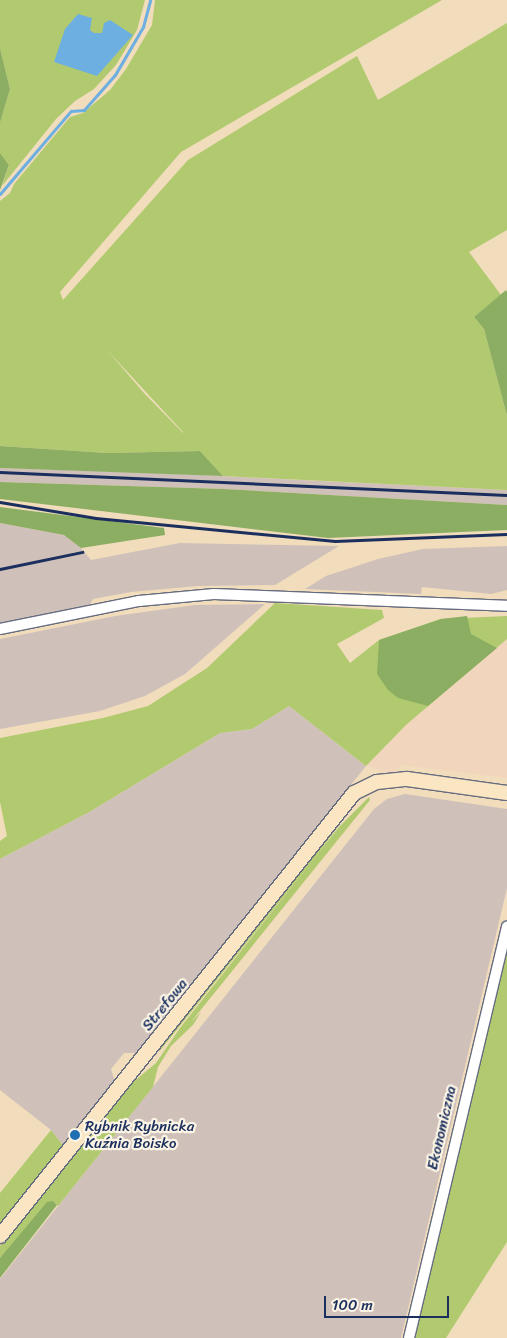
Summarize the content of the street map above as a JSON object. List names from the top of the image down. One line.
{"streets":{"street":["Strefowa","Ekonomiczna"]},"places":["Rybnik Rybnicka Kuźnia Boisko"],"scale_bar":"100 m"}
